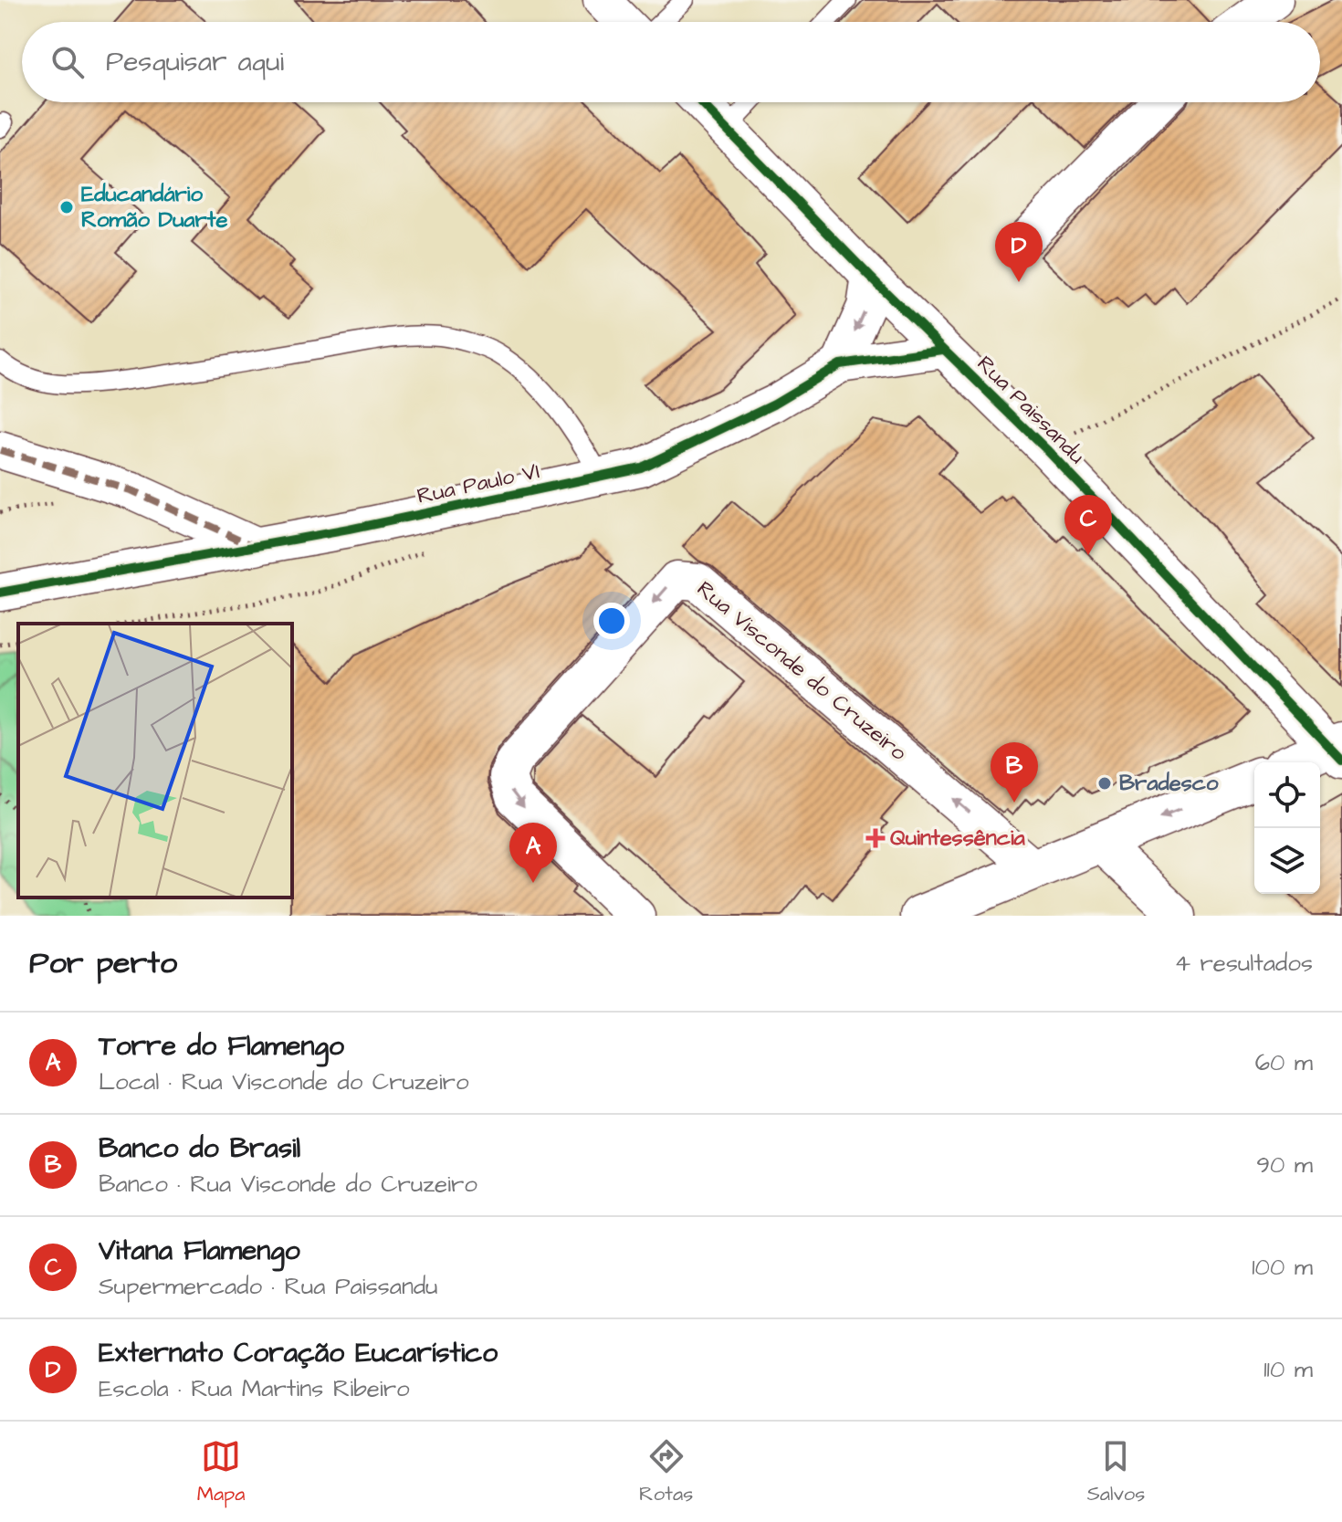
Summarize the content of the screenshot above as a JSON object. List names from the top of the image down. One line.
{"streets":{"street":["Rua Paissandu","Rua Paulo VI","Rua Visconde do Cruzeiro"]},"crossings":[["Rua Paissandu","Rua Paulo VI"]],"places":{"other":["Educandário Romão Duarte","Bradesco"],"health":["Quintessência"]},"page":{"search":"Pesquisar aqui","pins":["D","C","B","A"],"heading":["Por perto","4 resultados"],"list":[{"mark":"A","name":"Torre do Flamengo","note":"Local · Rua Visconde do Cruzeiro","value":"60 m"},{"mark":"B","name":"Banco do Brasil","note":"Banco · Rua Visconde do Cruzeiro","value":"90 m"},{"mark":"C","name":"Vitana Flamengo","note":"Supermercado · Rua Paissandu","value":"100 m"},{"mark":"D","name":"Externato Coração Eucarístico","note":"Escola · Rua Martins Ribeiro","value":"110 m"}],"nav":["Mapa","Rotas","Salvos"]}}
